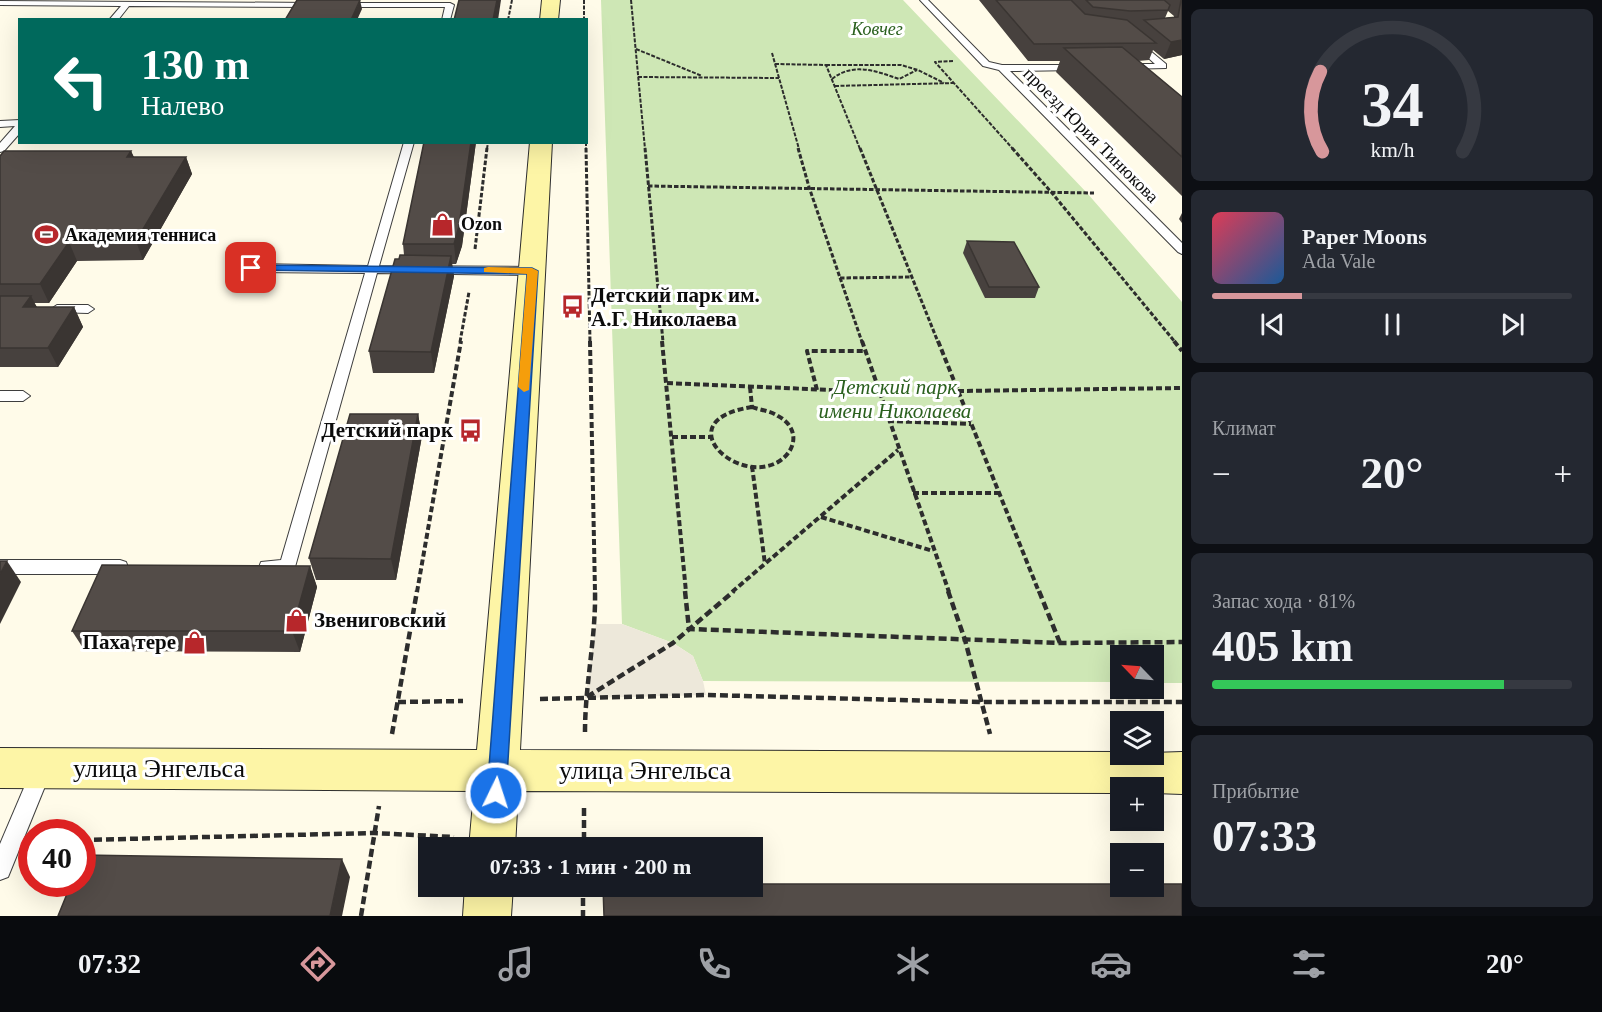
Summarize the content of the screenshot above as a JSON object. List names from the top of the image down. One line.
{"streets":{"street":["улица Энгельса"],"lane":["проезд Юрия Тинюкова"]},"parks":["Ковчег","Детский парк имени Николаева"],"places":{"shop":["Ozon","Звениговский","Паха тере"],"sports":["Академия тенниса"],"bus stop":["Детский парк им. А.Г. Николаева","Детский парк"]},"north":"top left","page":{"turn":["130 m","Налево"],"song":["Paper Moons","Ada Vale"],"tile":["Климат",["Запас хода · 81%","405 km"],["Прибытие","07:33"]],"heat":["−","20°","+"],"map_buttons":["+","−"],"limit":"40","trip":"07:33 · 1 мин · 200 m","tabs":["07:32","20°"],"gauge":["34","km/h"]}}
